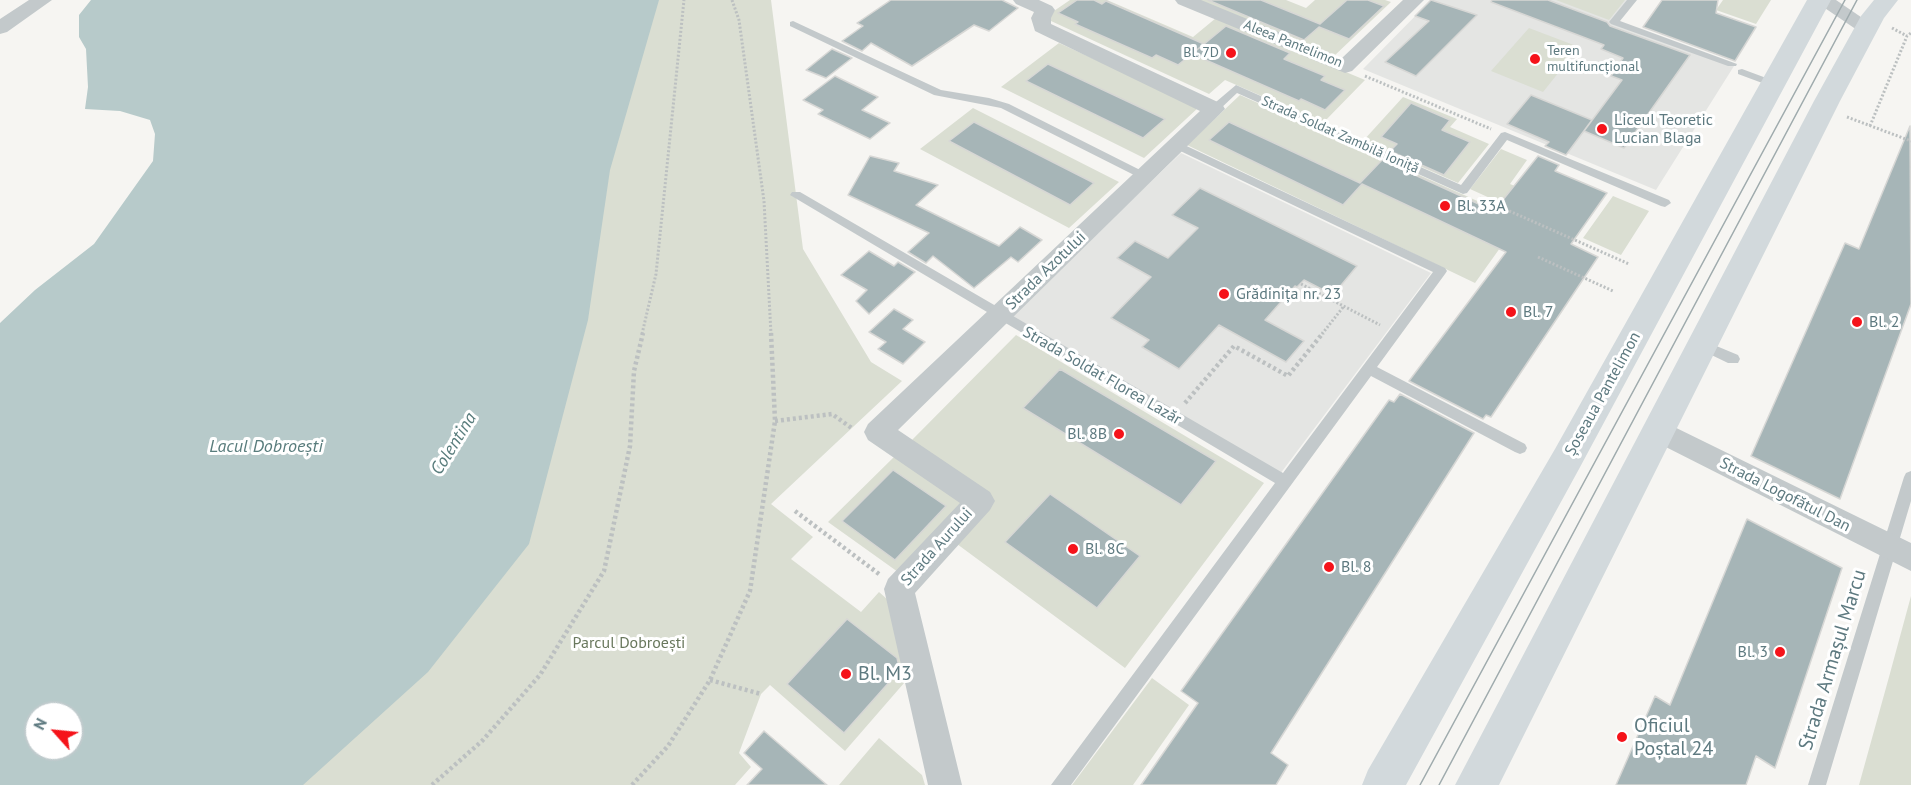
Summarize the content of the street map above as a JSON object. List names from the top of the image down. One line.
{"streets":{"main road":["Șoseaua Pantelimon"],"street":["Aleea Pantelimon","Strada Azotului","Strada Logofătul Dan","Strada Aurului"],"lane":["Strada Soldat Zambilă Ioniță","Strada Soldat Florea Lazăr","Strada Armașul Marcu"]},"crossings":[["Strada Soldat Zambilă Ioniță","Strada Azotului"],["Strada Azotului","Strada Soldat Florea Lazăr"],["Strada Azotului","Strada Aurului"],["Strada Logofătul Dan","Strada Armașul Marcu"]],"water":["Colentina","Lacul Dobroești"],"parks":["Parcul Dobroești"],"places":["Bl. 7D","Teren multifuncțional","Liceul Teoretic Lucian Blaga","Bl. 33A","Grădinița nr. 23","Bl. 7","Bl. 2","Bl. 8B","Bl. 8C","Bl. 8","Bl. 3","Bl. M3","Oficiul Poștal 24"],"north":"top left"}
